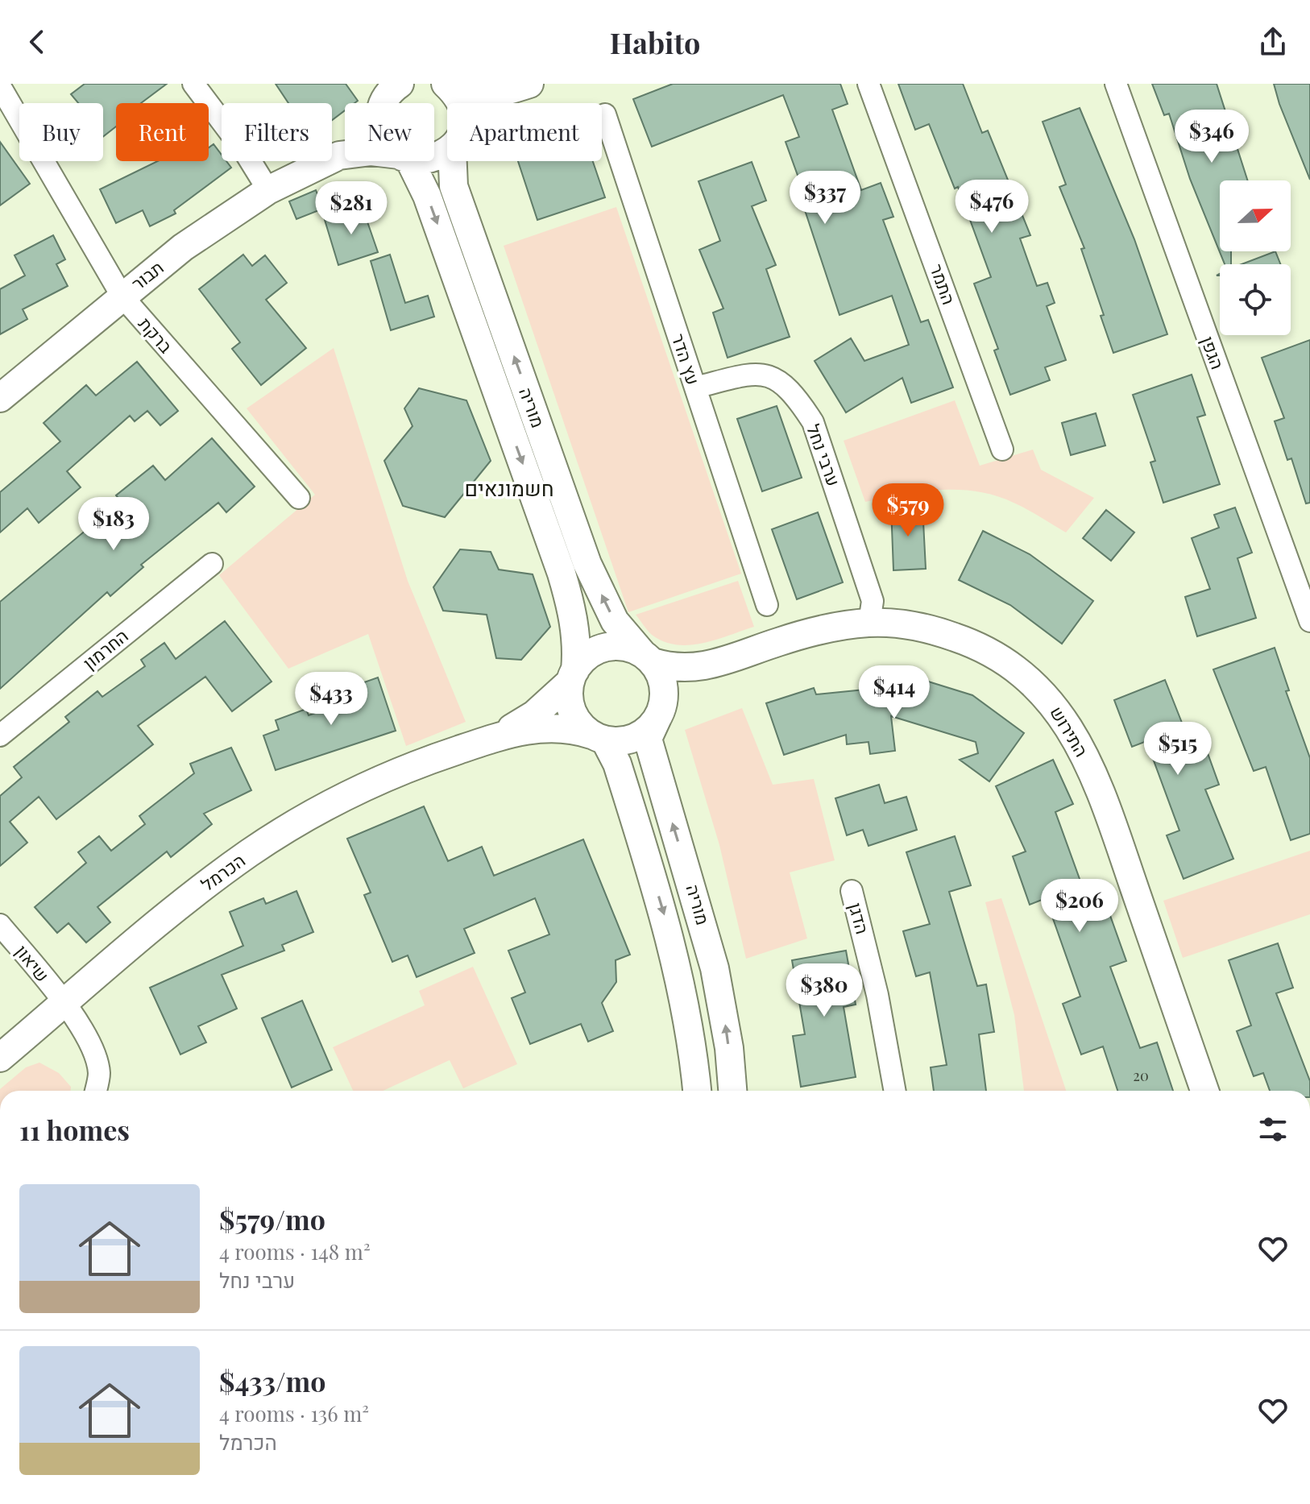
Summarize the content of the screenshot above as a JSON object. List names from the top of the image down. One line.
{"streets":{"street":["תבור","התמר","ברקת","הגפן","עץ הדר","מוריה","ערבי נחל","החרמון","התירוש","הכרמל","הדגן","שיאון"]},"crossings":[["תבור","ברקת"],["עץ הדר","ערבי נחל"],["מוריה","התירוש"],["מוריה","הכרמל"],["ערבי נחל","התירוש"],["התירוש","הכרמל"],["הכרמל","שיאון"]],"districts":["חשמונאים"],"house_numbers":["20"],"north":"right","page":{"header":"Habito","chip":["Buy","Rent","Filters","New","Apartment"],"price":["$346","$337","$476","$281","$579","$183","$414","$433","$515","$206","$380"],"heading":"11 homes","list":[{"name":"$579/mo","note":"4 rooms · 148 m² · ערבי נחל"},{"name":"$433/mo","note":"4 rooms · 136 m² · הכרמל"}]}}
